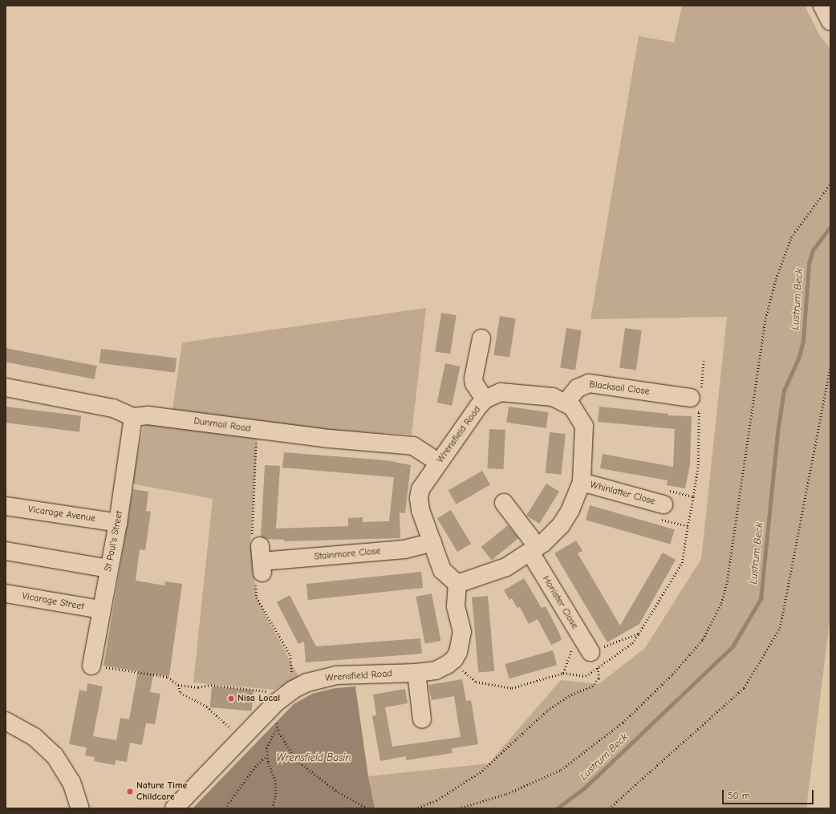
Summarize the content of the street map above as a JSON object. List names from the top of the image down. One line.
{"streets":{"street":["Blacksail Close","Dunmail Road","Wrensfield Road","Whinlatter Close","Vicarage Avenue","St Paul's Street","Stainmore Close","Vicarage Street","Honister Close"]},"crossings":[["Blacksail Close","Wrensfield Road"],["Dunmail Road","Wrensfield Road"],["Dunmail Road","St Paul's Street"],["Wrensfield Road","Whinlatter Close"],["Wrensfield Road","Stainmore Close"],["Wrensfield Road","Honister Close"],["Vicarage Avenue","St Paul's Street"],["St Paul's Street","Vicarage Street"]],"water":["Lustrum Beck","Wrensfield Basin"],"places":["Nisa Local","Nature Time Childcare"],"scale_bar":"50 m"}
